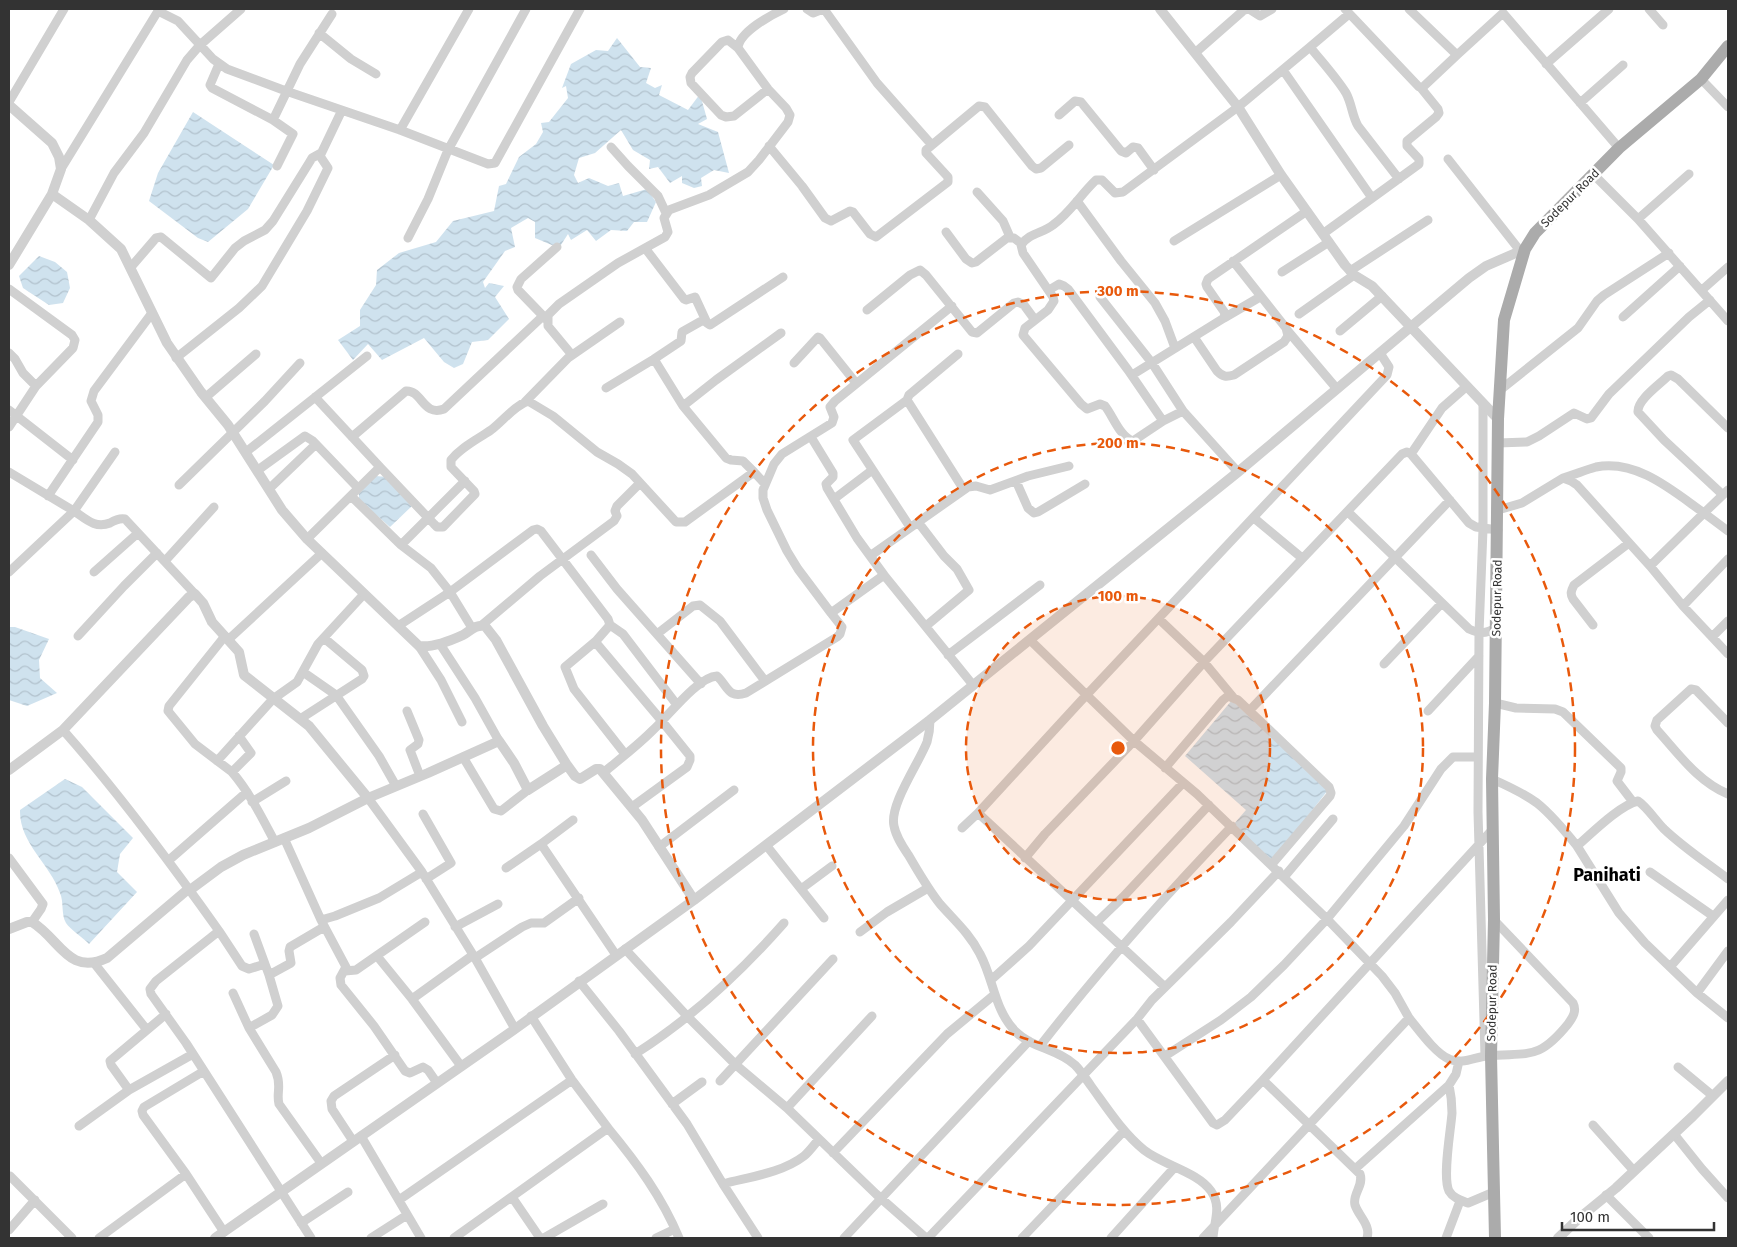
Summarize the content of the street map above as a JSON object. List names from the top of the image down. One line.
{"streets":{"main road":["Sodepur Road"]},"districts":["Panihati"],"scale_bar":"100 m","rings":["300 m","200 m","100 m"]}
